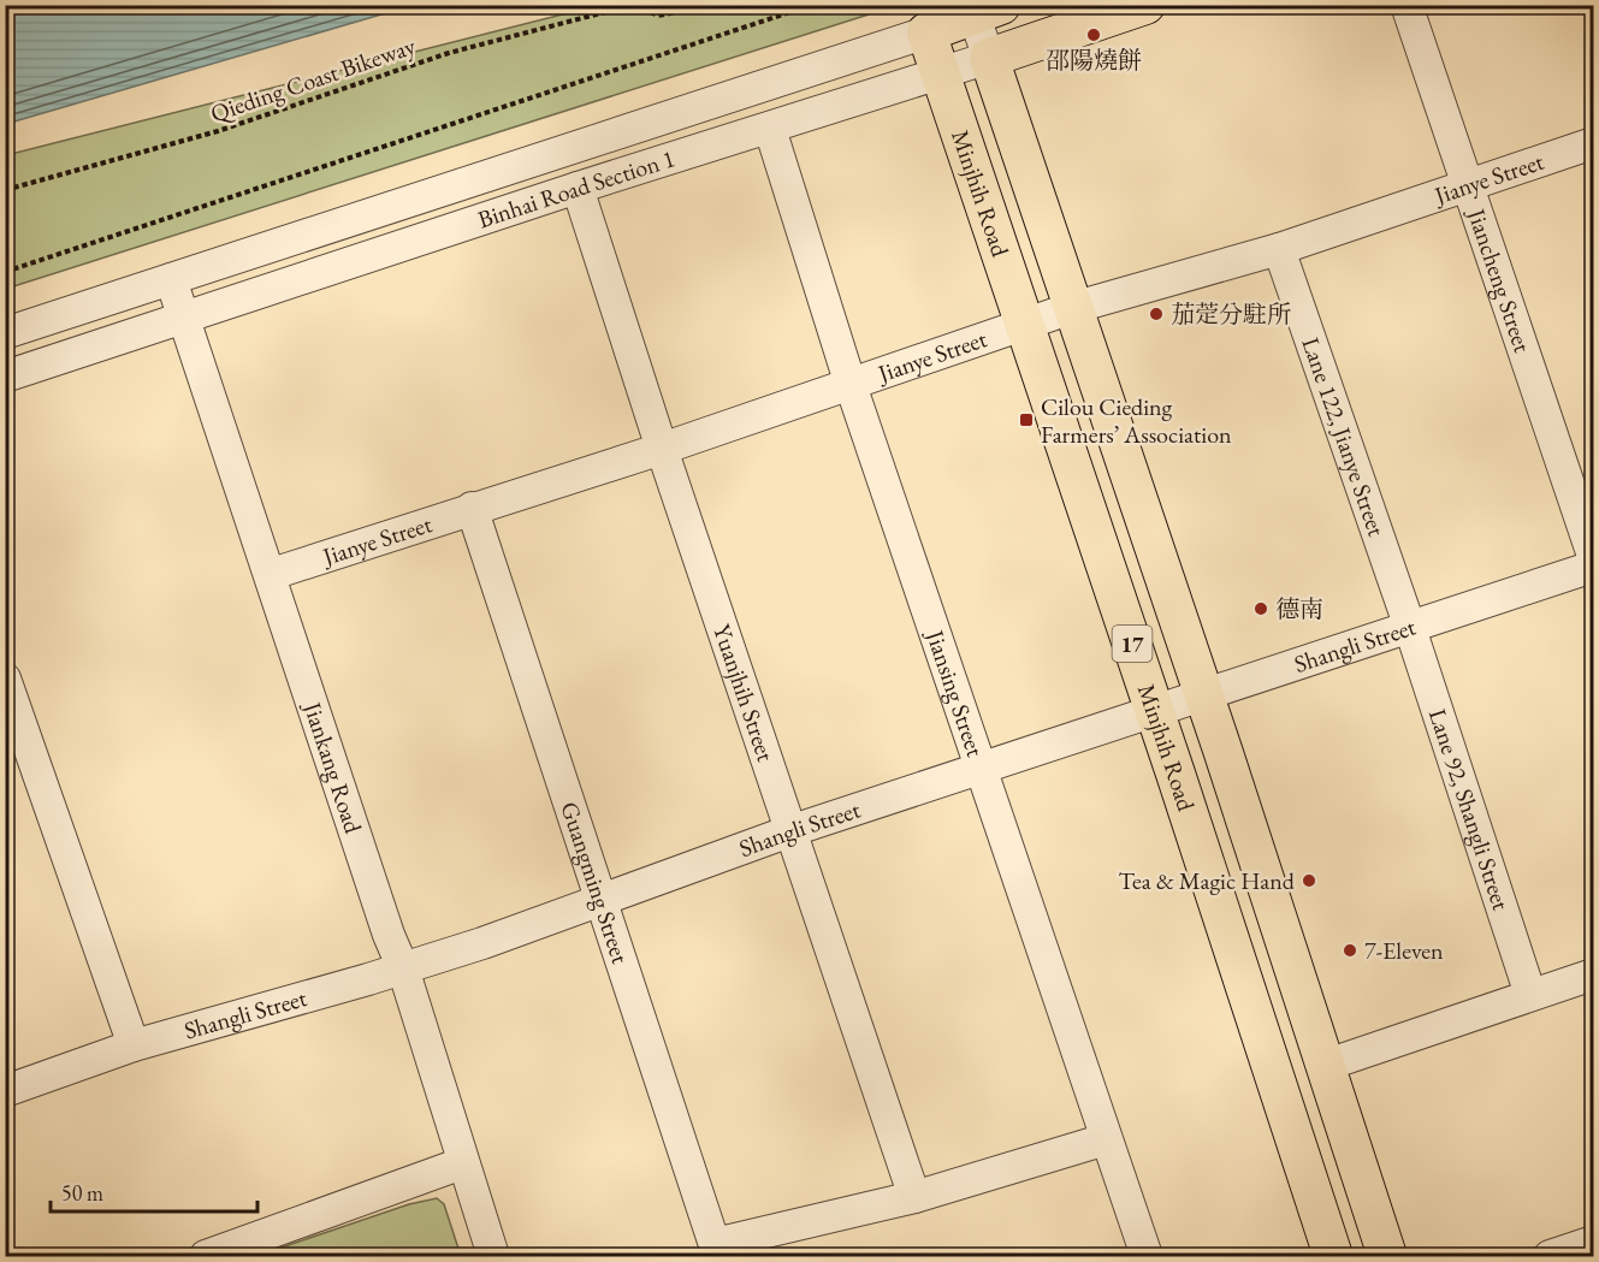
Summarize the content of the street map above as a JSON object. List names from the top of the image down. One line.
{"streets":{"main road":["Binhai Road Section 1","Minjhih Road","17"],"street":["Jianye Street","Jiancheng Street","Lane 122, Jianye Street","Shangli Street","Yuanjhih Street","Jiansing Street","Jiankang Road","Lane 92, Shangli Street","Guangming Street"],"path":["Qieding Coast Bikeway"]},"crossings":[["Jianye Street","Minjhih Road"],["Jianye Street","Jiancheng Street"],["Jianye Street","Lane 122, Jianye Street"],["Jianye Street","17"],["Jianye Street","Yuanjhih Street"],["Jianye Street","Jiansing Street"],["Jianye Street","Jiankang Road"],["Jianye Street","Guangming Street"],["Binhai Road Section 1","Minjhih Road"],["Binhai Road Section 1","17"],["Binhai Road Section 1","Yuanjhih Street"],["Binhai Road Section 1","Jiansing Street"],["Binhai Road Section 1","Jiankang Road"],["Minjhih Road","Shangli Street"],["Lane 122, Jianye Street","Shangli Street"],["Lane 122, Jianye Street","Lane 92, Shangli Street"],["17","Shangli Street"],["Shangli Street","Yuanjhih Street"],["Shangli Street","Jiansing Street"],["Shangli Street","Jiankang Road"],["Shangli Street","Lane 92, Shangli Street"],["Shangli Street","Guangming Street"]],"places":{"other":["邵陽燒餅","茄萣分駐所","德南","Tea & Magic Hand","7-Eleven"],"transit":["Cilou Cieding Farmers’ Association"]},"scale_bar":"50 m"}
